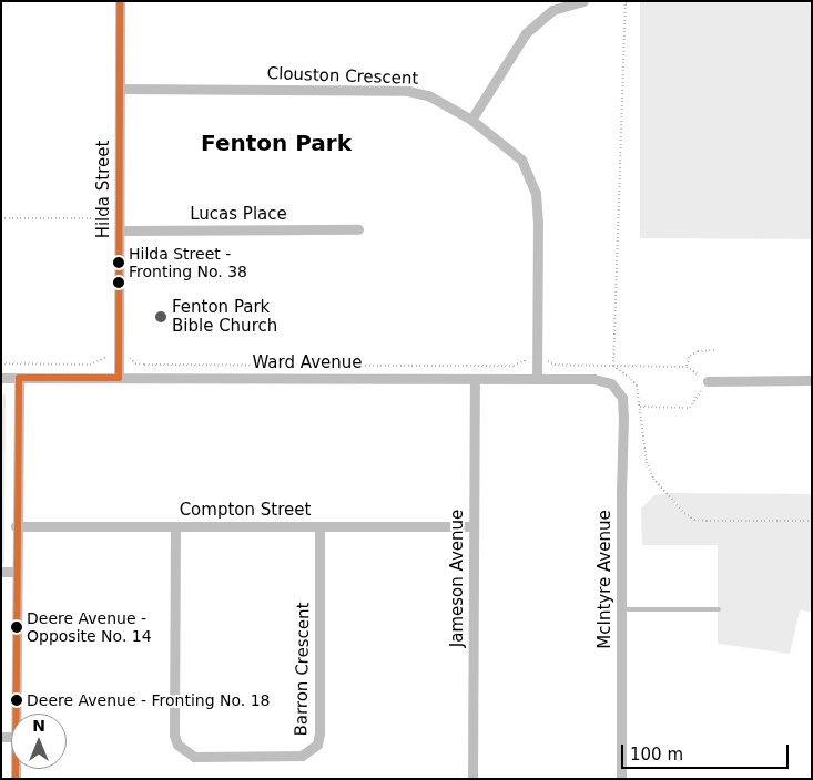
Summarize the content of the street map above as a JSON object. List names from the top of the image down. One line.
{"streets":{"street":["Clouston Crescent","Hilda Street","Lucas Place","Ward Avenue","Compton Street","Jameson Avenue","McIntyre Avenue","Barron Crescent"]},"crossings":[["Clouston Crescent","Hilda Street"],["Clouston Crescent","Ward Avenue"],["Hilda Street","Lucas Place"],["Hilda Street","Ward Avenue"],["Ward Avenue","Jameson Avenue"],["Ward Avenue","McIntyre Avenue"],["Compton Street","Jameson Avenue"],["Compton Street","Barron Crescent"]],"districts":["Fenton Park"],"places":["Hilda Street - Fronting No. 38","Fenton Park Bible Church","Deere Avenue - Opposite No. 14","Deere Avenue - Fronting No. 18"],"scale_bar":"100 m","north":"top"}
